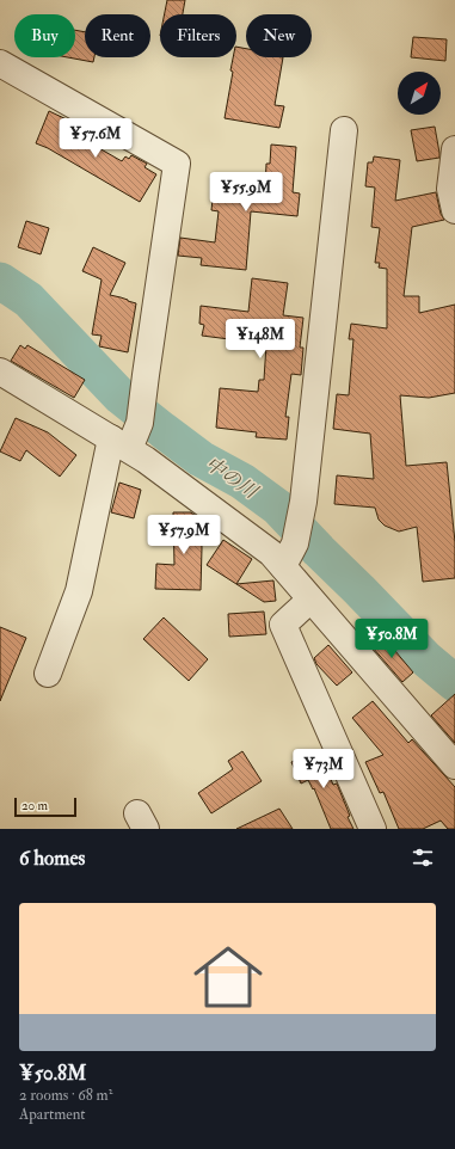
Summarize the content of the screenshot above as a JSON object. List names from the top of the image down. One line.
{"water":["中の川"],"scale_bar":"20 m","north":"top right","page":{"chip":["Buy","Rent","Filters","New"],"price":["¥57.6M","¥55.9M","¥148M","¥57.9M","¥50.8M","¥73M"],"scale":"20 m","heading":"6 homes","list":[{"name":"¥50.8M","note":"2 rooms · 68 m² · Apartment"}]}}
